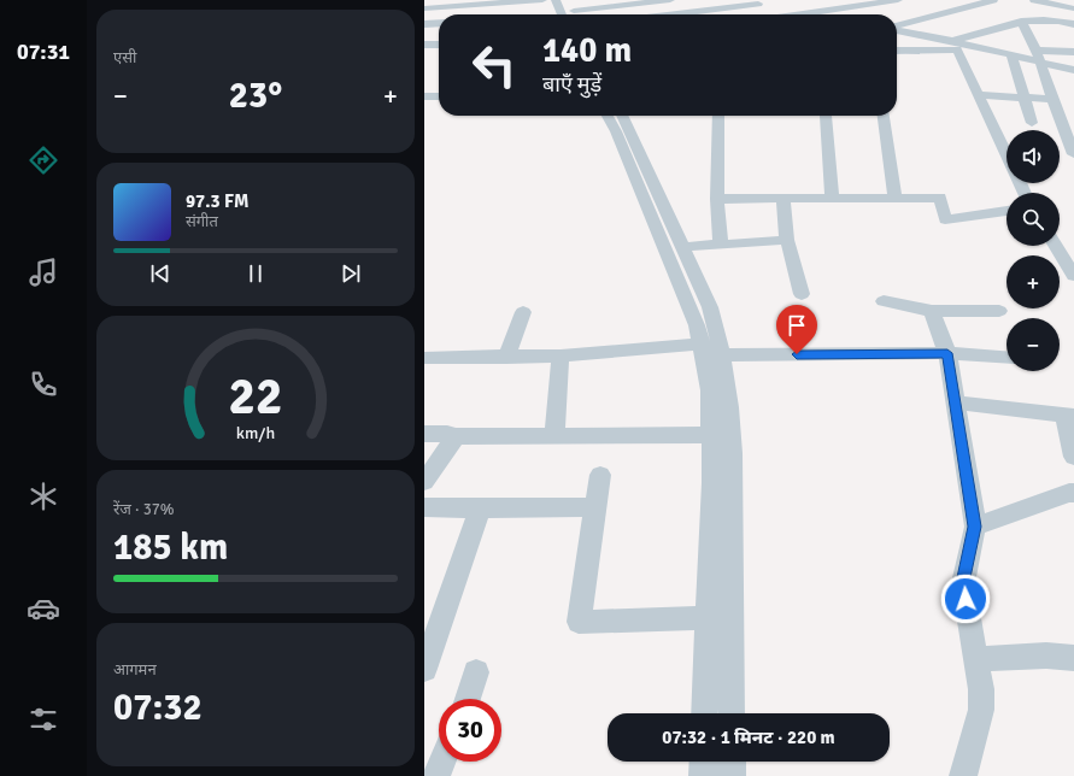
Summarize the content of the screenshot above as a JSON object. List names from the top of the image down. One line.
{"page":{"tabs":"07:31","tile":["एसी",["रेंज · 37%","185 km"],["आगमन","07:32"]],"turn":["140 m","बाएँ मुड़ें"],"heat":["−","23°","+"],"map_buttons":["+","−"],"song":["97.3 FM","संगीत"],"limit":"30","trip":"07:32 · 1 मिनट · 220 m","gauge":["22","km/h"]}}
